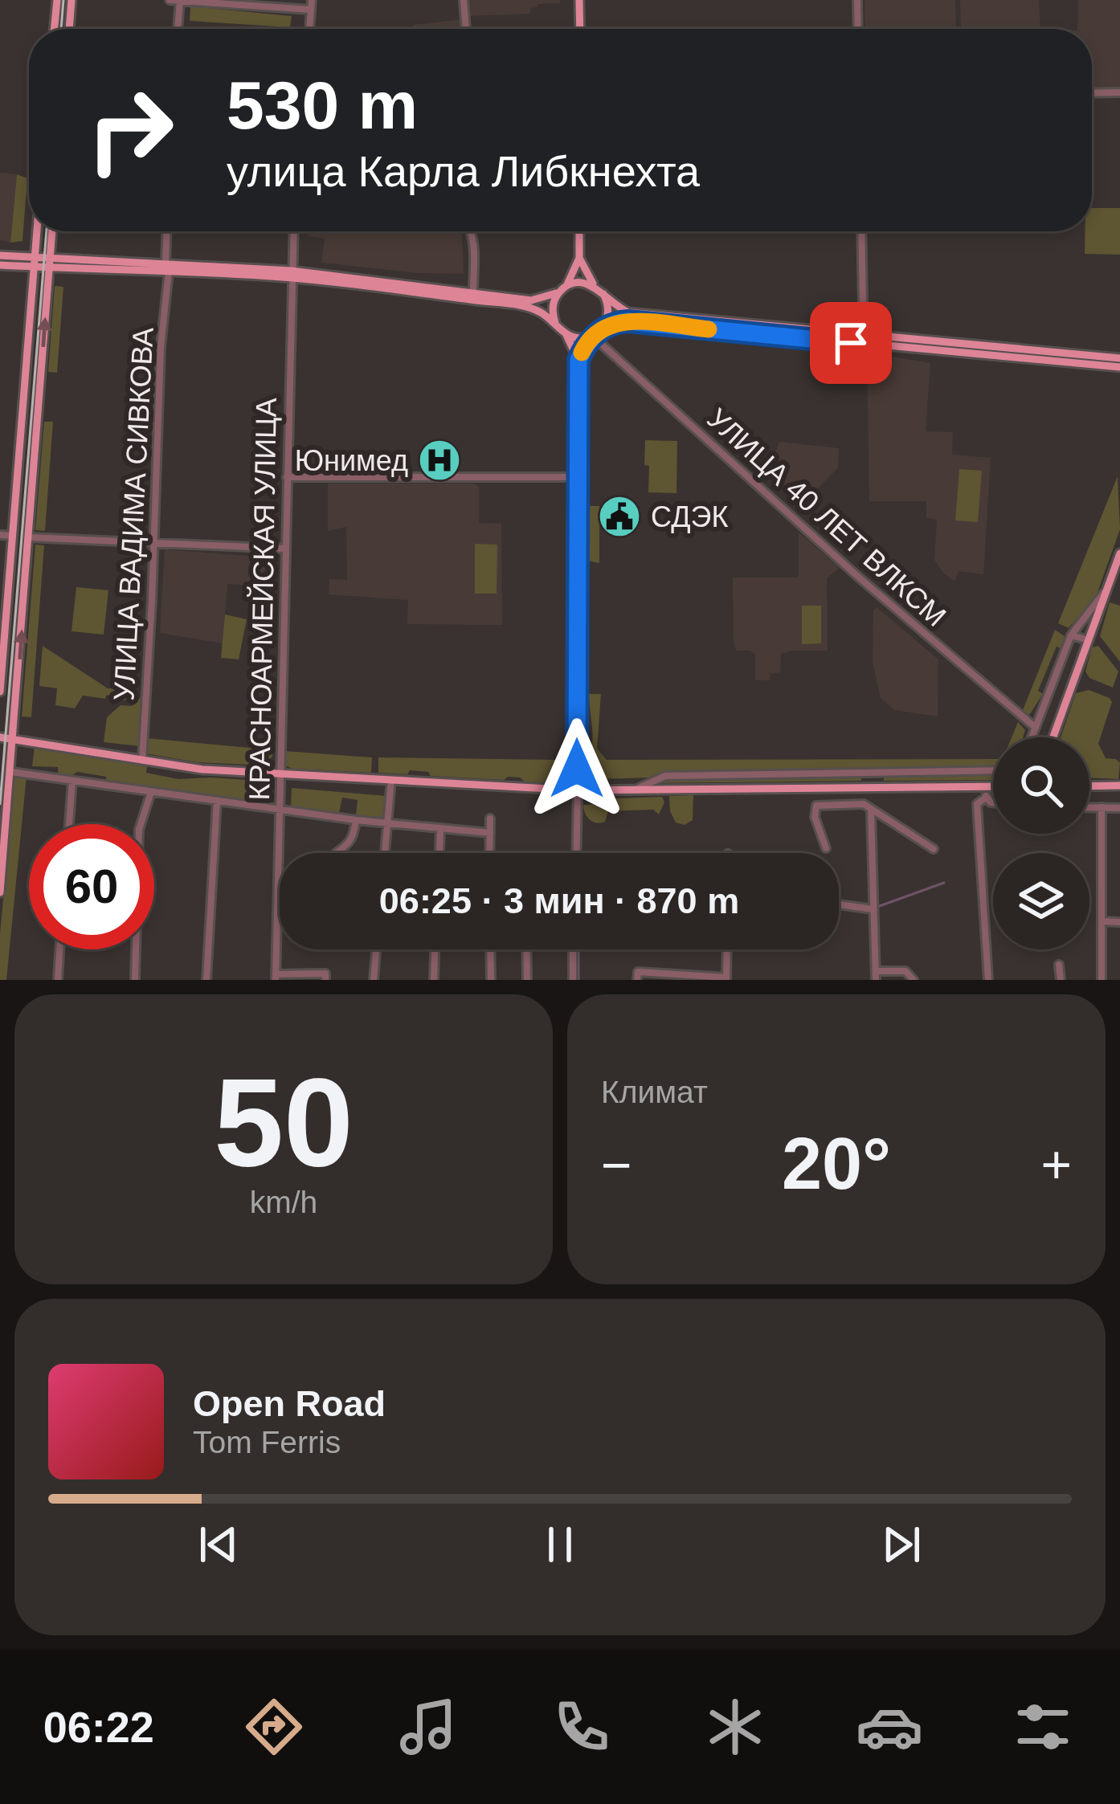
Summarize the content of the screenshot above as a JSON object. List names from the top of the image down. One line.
{"streets":{"street":["УЛИЦА ВАДИМА СИВКОВА","УЛИЦА 40 ЛЕТ ВЛКСМ","КРАСНОАРМЕЙСКАЯ УЛИЦА"]},"places":{"hospital":["Юнимед"],"public building":["СДЭК"]},"page":{"turn":["530 m","улица Карла Либкнехта"],"limit":"60","trip":"06:25 · 3 мин · 870 m","tile":[["50","km/h"],"Климат"],"heat":["−","20°","+"],"song":["Open Road","Tom Ferris"],"tabs":"06:22"}}
